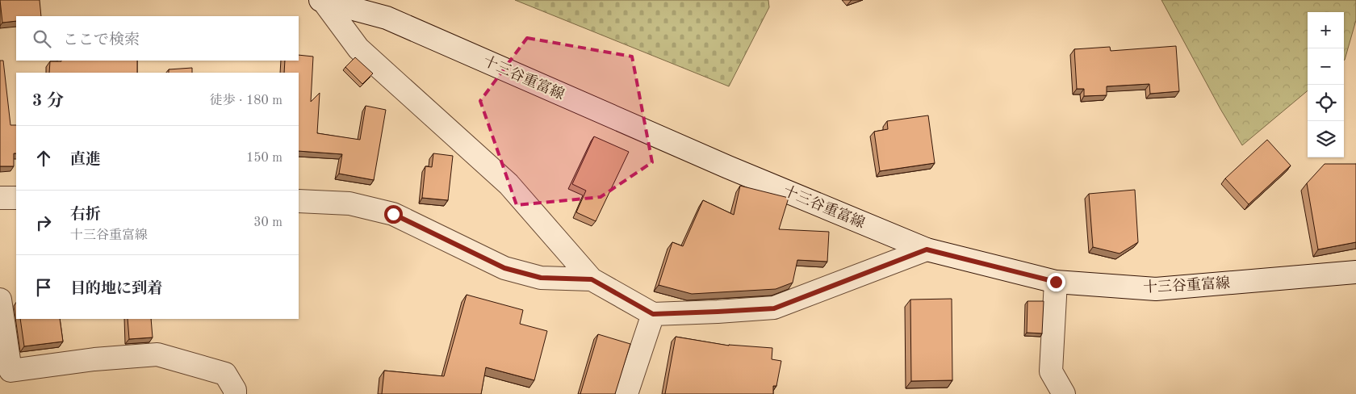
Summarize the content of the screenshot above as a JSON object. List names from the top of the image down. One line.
{"streets":{"street":["十三谷重富線"]},"page":{"map_buttons":["+","−"],"search":"ここで検索","heading":["3 分","徒歩 · 180 m"],"list":[["直進","150 m"],["右折","十三谷重富線","30 m"],"目的地に到着"]}}
